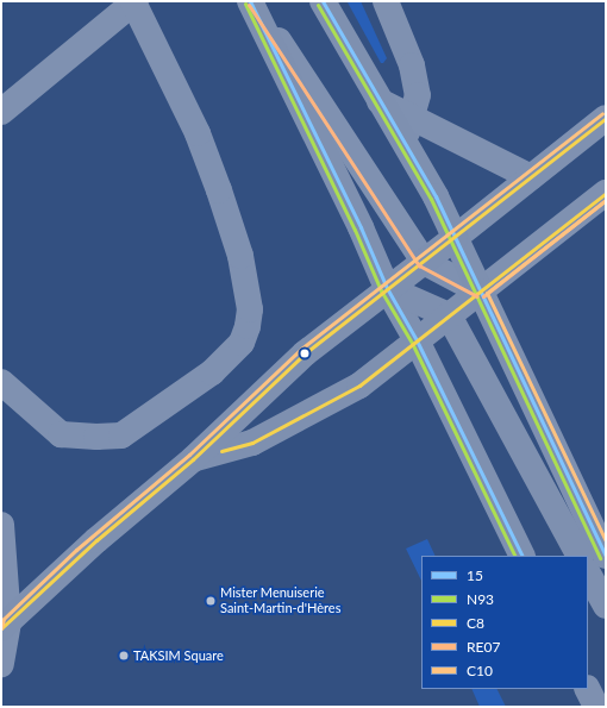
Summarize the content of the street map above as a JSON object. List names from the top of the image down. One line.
{"places":["Mister Menuiserie Saint-Martin-d'Hères","TAKSIM Square"],"lines":["transit line 15","transit line N93","transit line RE07","transit line C10","transit line C8"],"legend":["15","N93","C8","RE07","C10"]}
